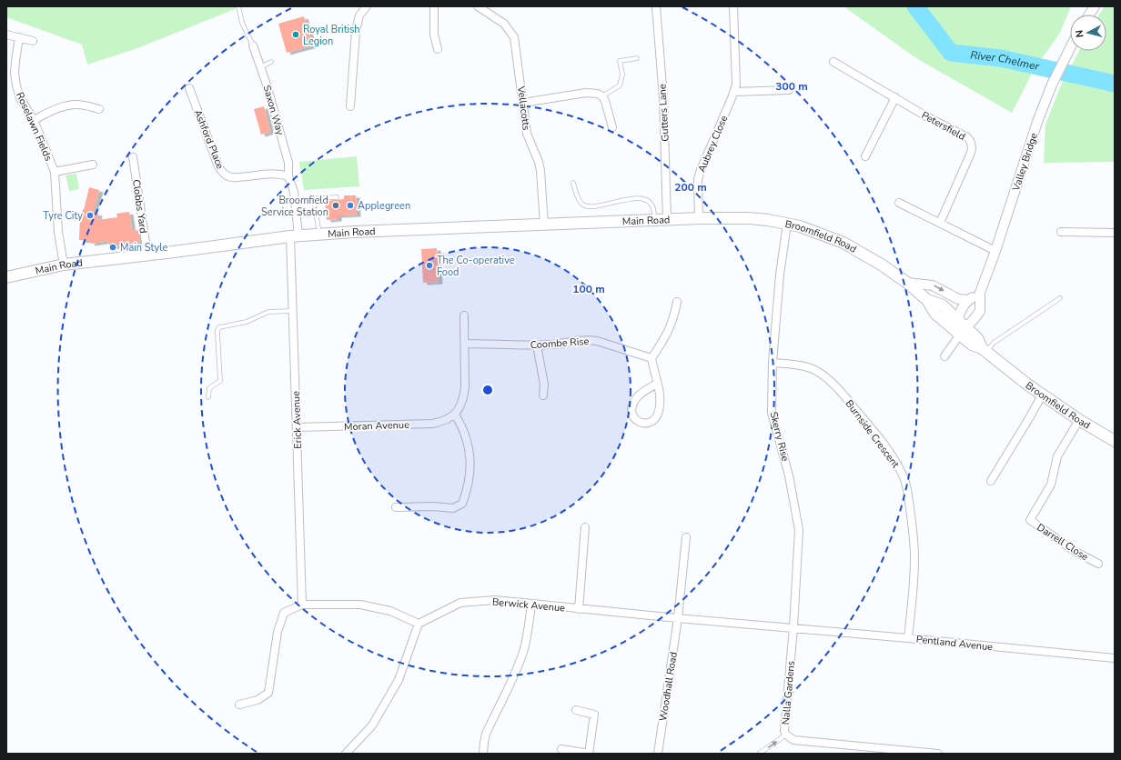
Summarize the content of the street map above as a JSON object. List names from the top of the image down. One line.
{"streets":{"main road":["Main Road","Broomfield Road"],"street":["Vellacotts","Saxon Way","Gutters Lane","Petersfield","Roselawn Fields","Ashford Place","Aubrey Close","Valley Bridge","Clobbs Yard","Coombe Rise","Erick Avenue","Moran Avenue","Burnside Crescent","Skerry Rise","Darrell Close","Berwick Avenue","Pentland Avenue","Woodhall Road","Nalla Gardens"]},"crossings":[["Vellacotts","Main Road"],["Saxon Way","Ashford Place"],["Gutters Lane","Main Road"],["Roselawn Fields","Main Road"],["Aubrey Close","Main Road"],["Aubrey Close","Broomfield Road"],["Valley Bridge","Broomfield Road"],["Clobbs Yard","Main Road"],["Main Road","Broomfield Road"],["Main Road","Erick Avenue"],["Broomfield Road","Skerry Rise"],["Broomfield Road","Darrell Close"],["Erick Avenue","Moran Avenue"],["Burnside Crescent","Skerry Rise"],["Burnside Crescent","Pentland Avenue"],["Skerry Rise","Berwick Avenue"],["Skerry Rise","Pentland Avenue"],["Skerry Rise","Nalla Gardens"],["Berwick Avenue","Pentland Avenue"],["Berwick Avenue","Woodhall Road"],["Berwick Avenue","Nalla Gardens"],["Pentland Avenue","Nalla Gardens"]],"water":["River Chelmer"],"places":["Royal British Legion","Broomfield Service Station","Applegreen","Tyre City","Main Style","The Co-operative Food"],"north":"left","rings":["300 m","200 m","100 m"]}
